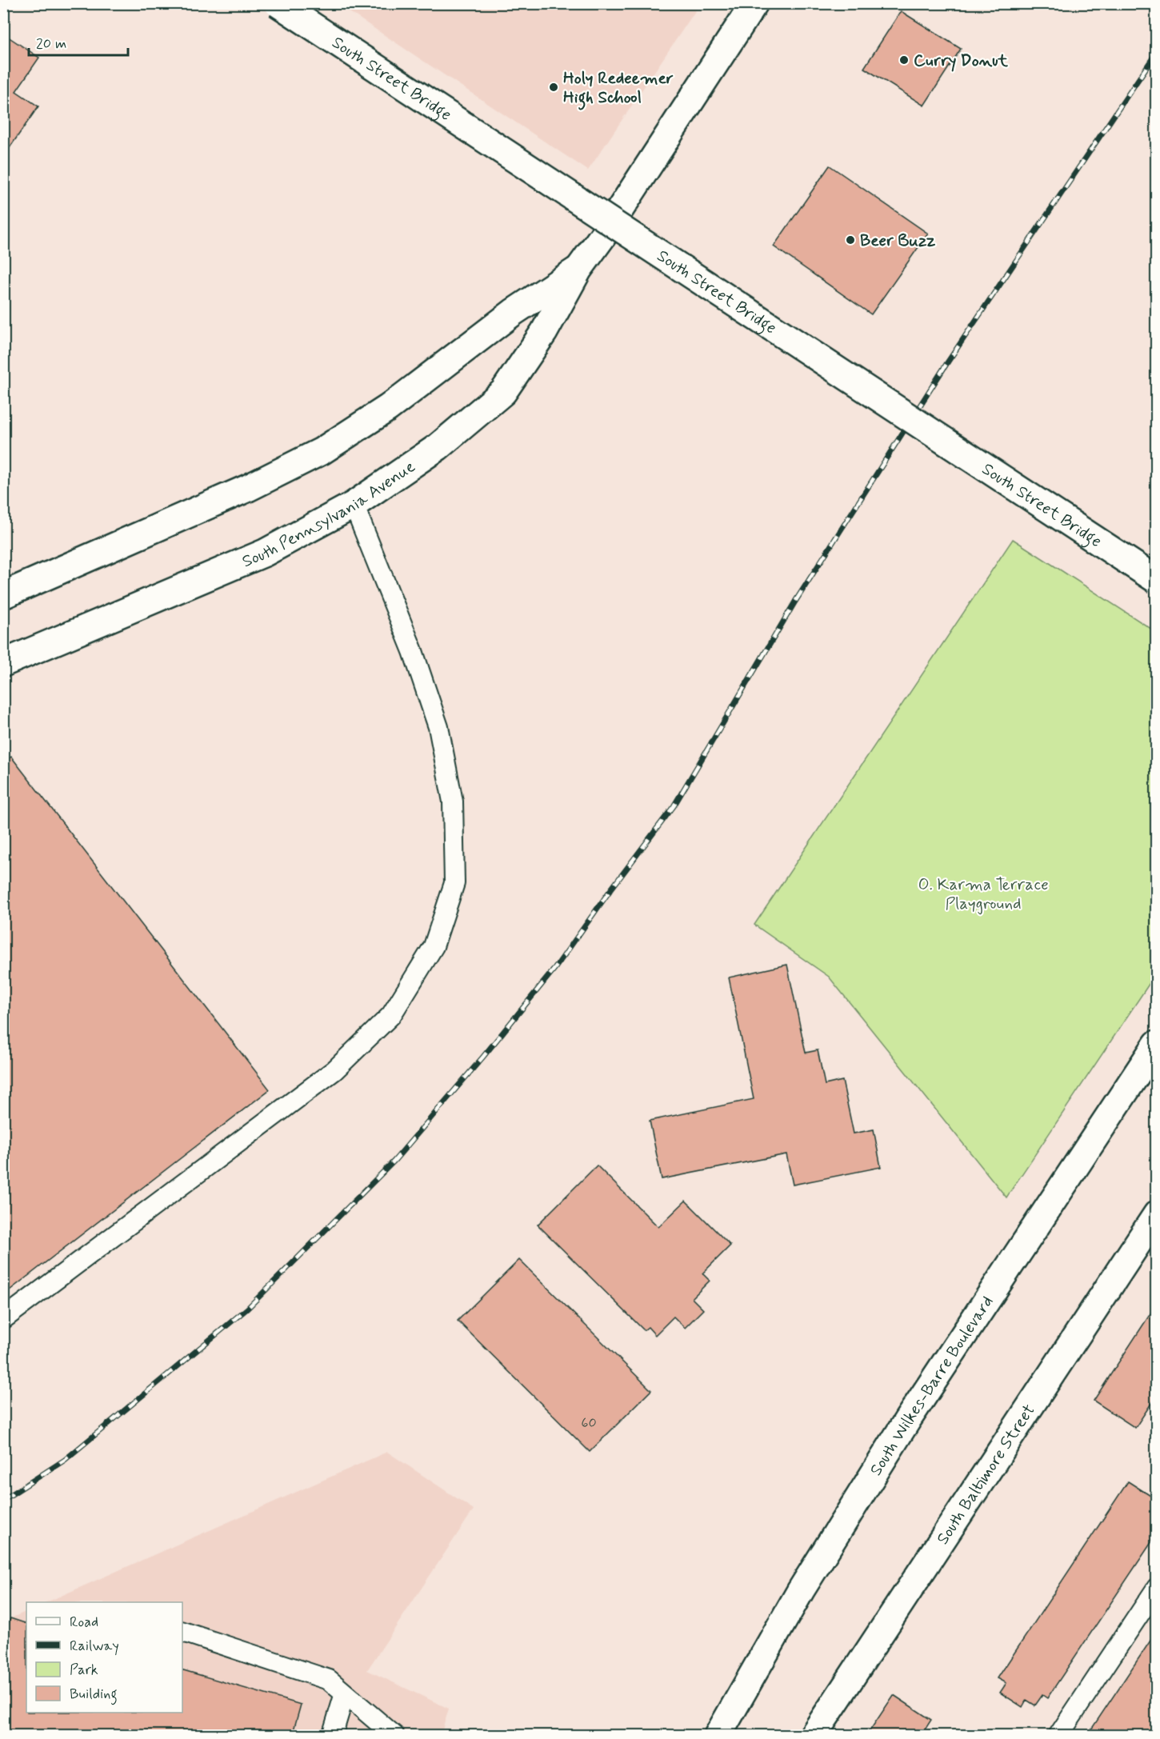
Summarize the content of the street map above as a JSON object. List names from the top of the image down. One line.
{"streets":{"main road":["South Street Bridge","South Pennsylvania Avenue","South Wilkes-Barre Boulevard","South Baltimore Street"]},"parks":["O. Karma Terrace Playground"],"places":["Curry Donut","Holy Redeemer High School","Beer Buzz"],"house_numbers":["60"],"legend":["Road","Railway","Park","Building"],"scale_bar":"20 m"}
